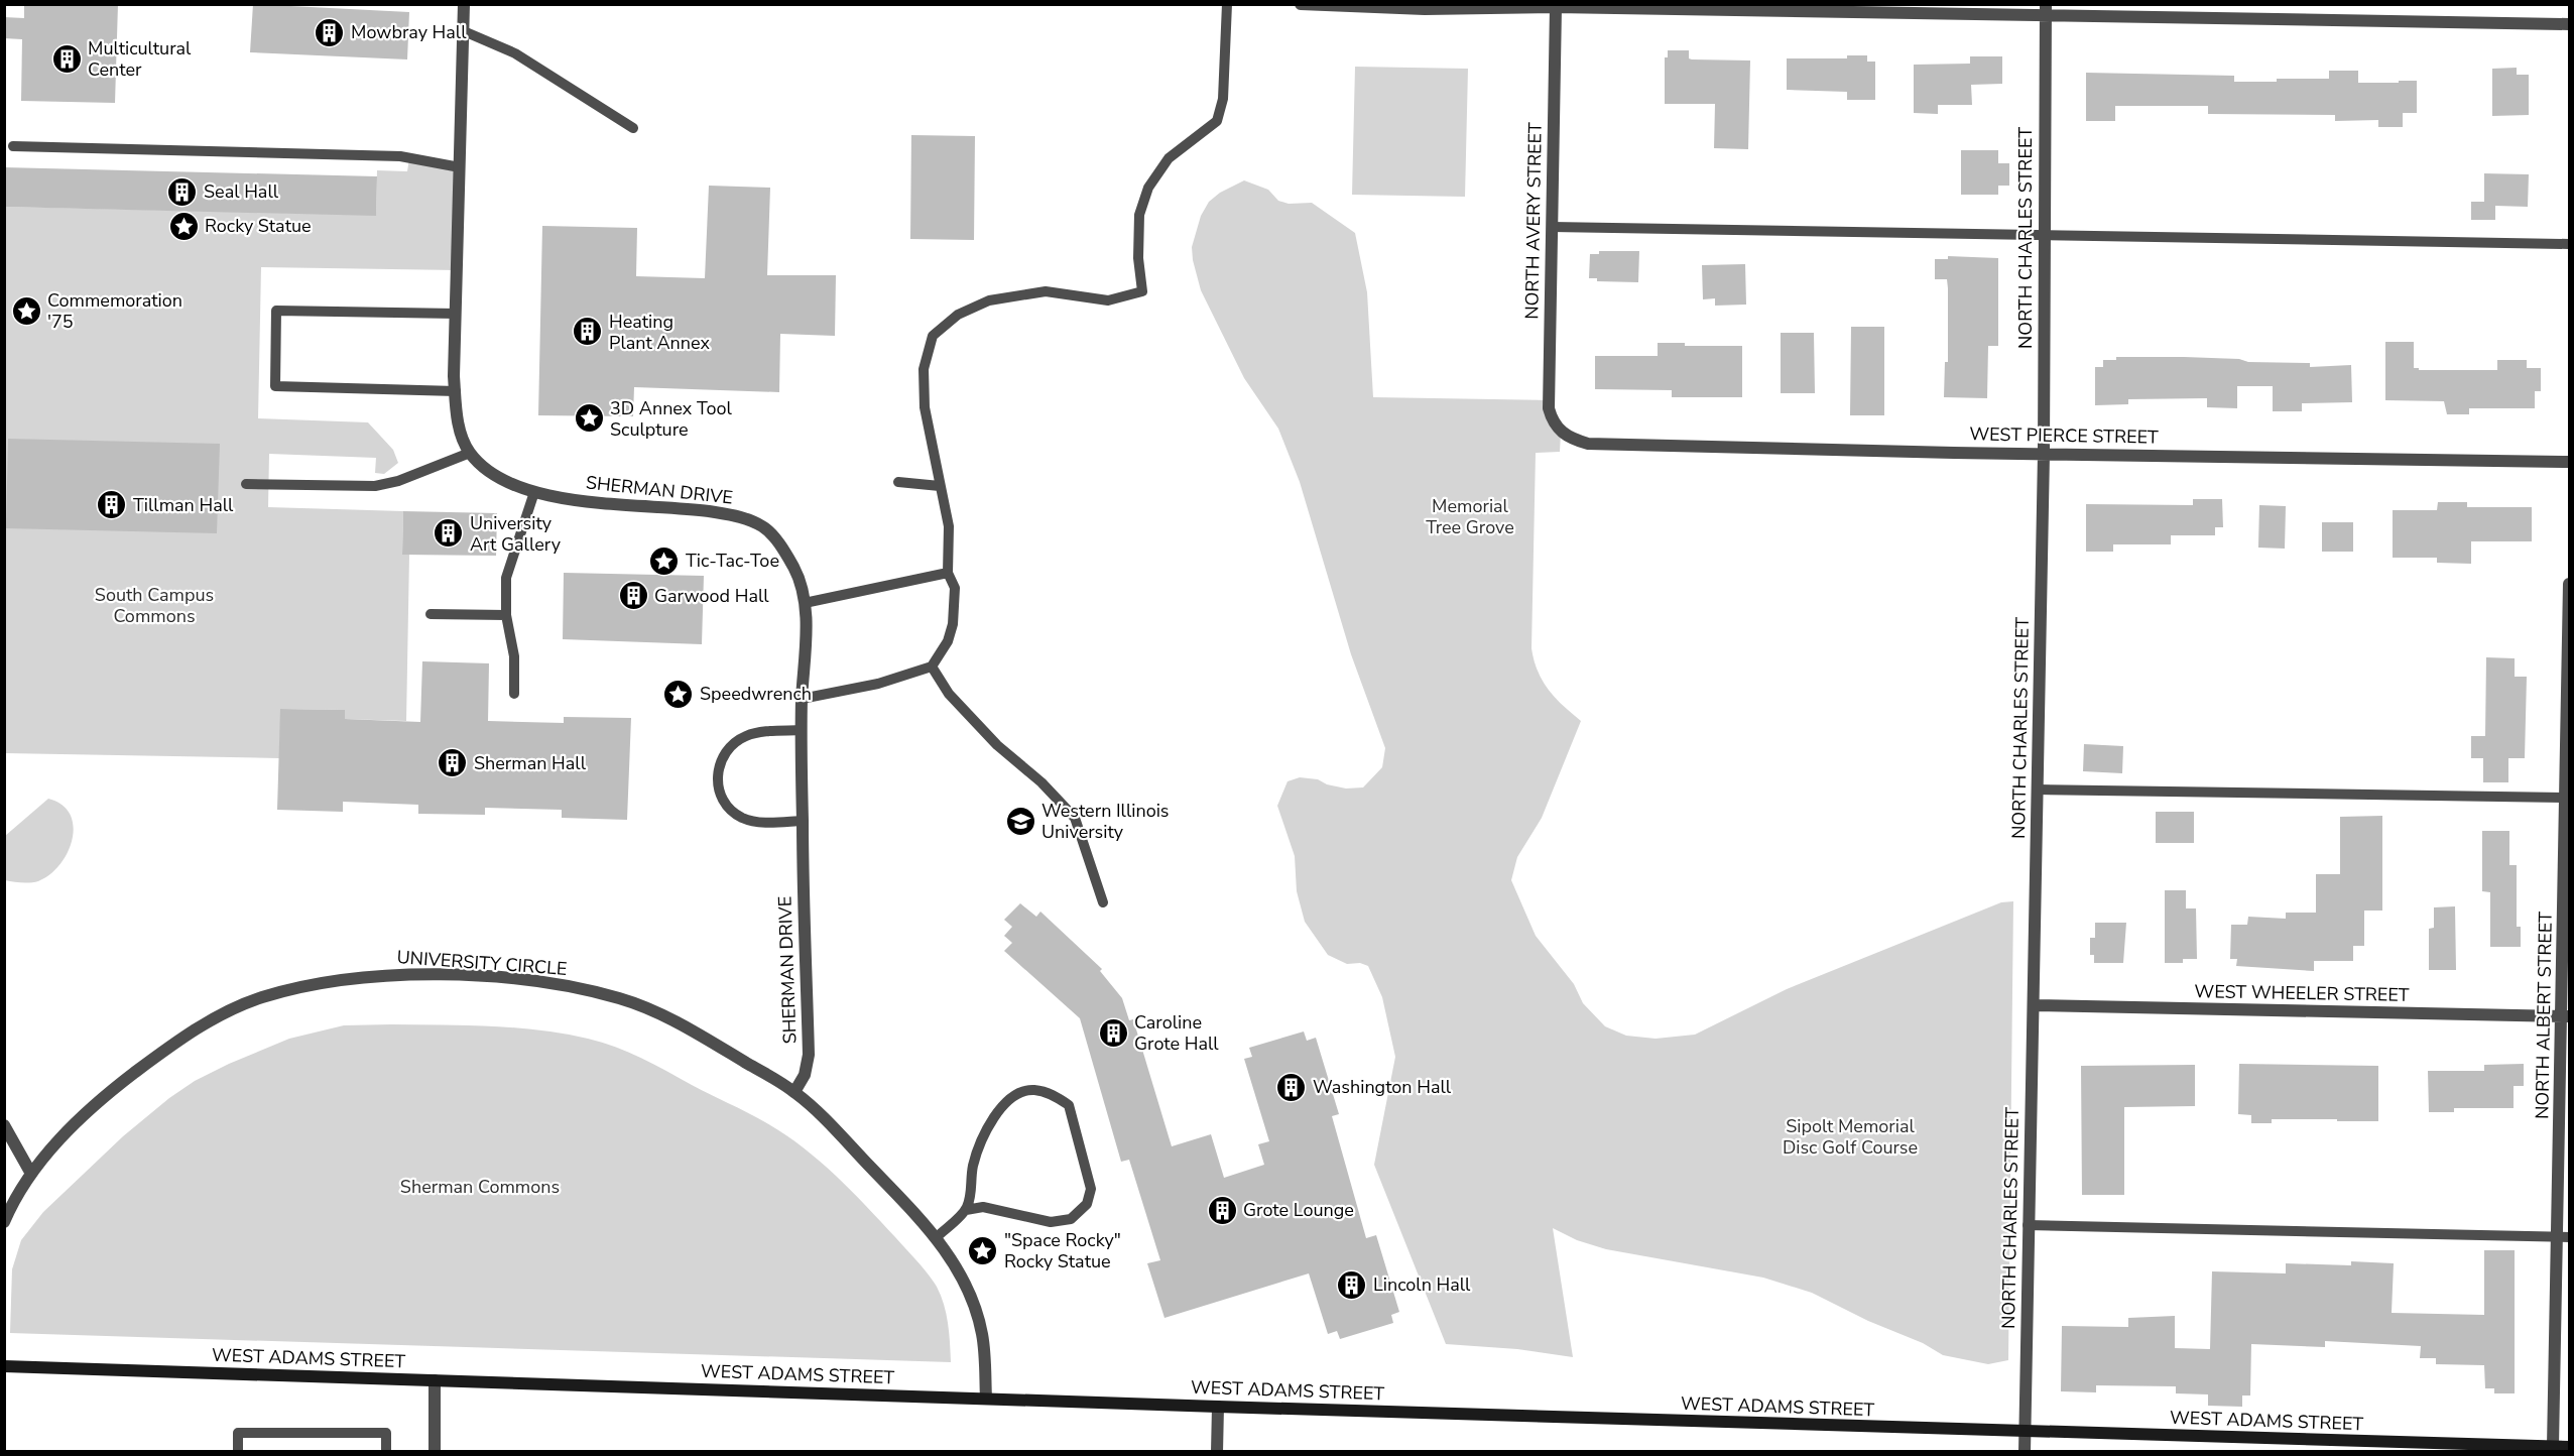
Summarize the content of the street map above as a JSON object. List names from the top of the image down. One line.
{"streets":{"street":["NORTH AVERY STREET","NORTH CHARLES STREET","WEST PIERCE STREET","SHERMAN DRIVE","UNIVERSITY CIRCLE","WEST WHEELER STREET","NORTH ALBERT STREET","WEST ADAMS STREET"]},"crossings":[["NORTH AVERY STREET","WEST PIERCE STREET"],["NORTH CHARLES STREET","WEST PIERCE STREET"],["NORTH CHARLES STREET","WEST WHEELER STREET"],["NORTH CHARLES STREET","WEST ADAMS STREET"],["SHERMAN DRIVE","UNIVERSITY CIRCLE"],["UNIVERSITY CIRCLE","WEST ADAMS STREET"],["WEST WHEELER STREET","NORTH ALBERT STREET"],["NORTH ALBERT STREET","WEST ADAMS STREET"]],"parks":["Memorial Tree Grove","South Campus Commons","Sipolt Memorial Disc Golf Course","Sherman Commons"],"places":{"building":["Mowbray Hall","Multicultural Center","Seal Hall","Heating Plant Annex","Tillman Hall","University Art Gallery","Garwood Hall","Sherman Hall","Caroline Grote Hall","Washington Hall","Grote Lounge","Lincoln Hall"],"place":["Rocky Statue","Commemoration '75","3D Annex Tool Sculpture","Tic-Tac-Toe","Speedwrench","\"Space Rocky\" Rocky Statue"],"school or university":["Western Illinois University"]}}
